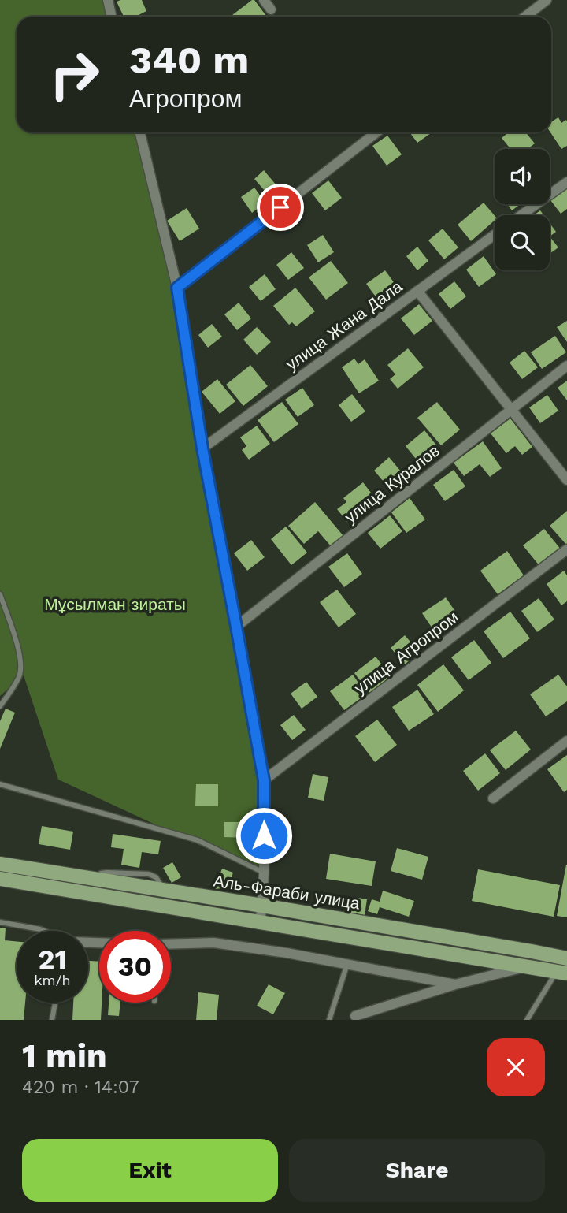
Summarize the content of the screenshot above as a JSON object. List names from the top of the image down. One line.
{"streets":{"main road":["Аль-Фараби улица"],"street":["улица Жана Дала","улица Куралов","улица Агропром"]},"parks":["Мұсылман зираты"],"page":{"turn":["340 m","Агропром"],"speed":"21 km/h","limit":"30","heading":["1 min","420 m · 14:07"],"buttons":["Exit","Share"]}}
